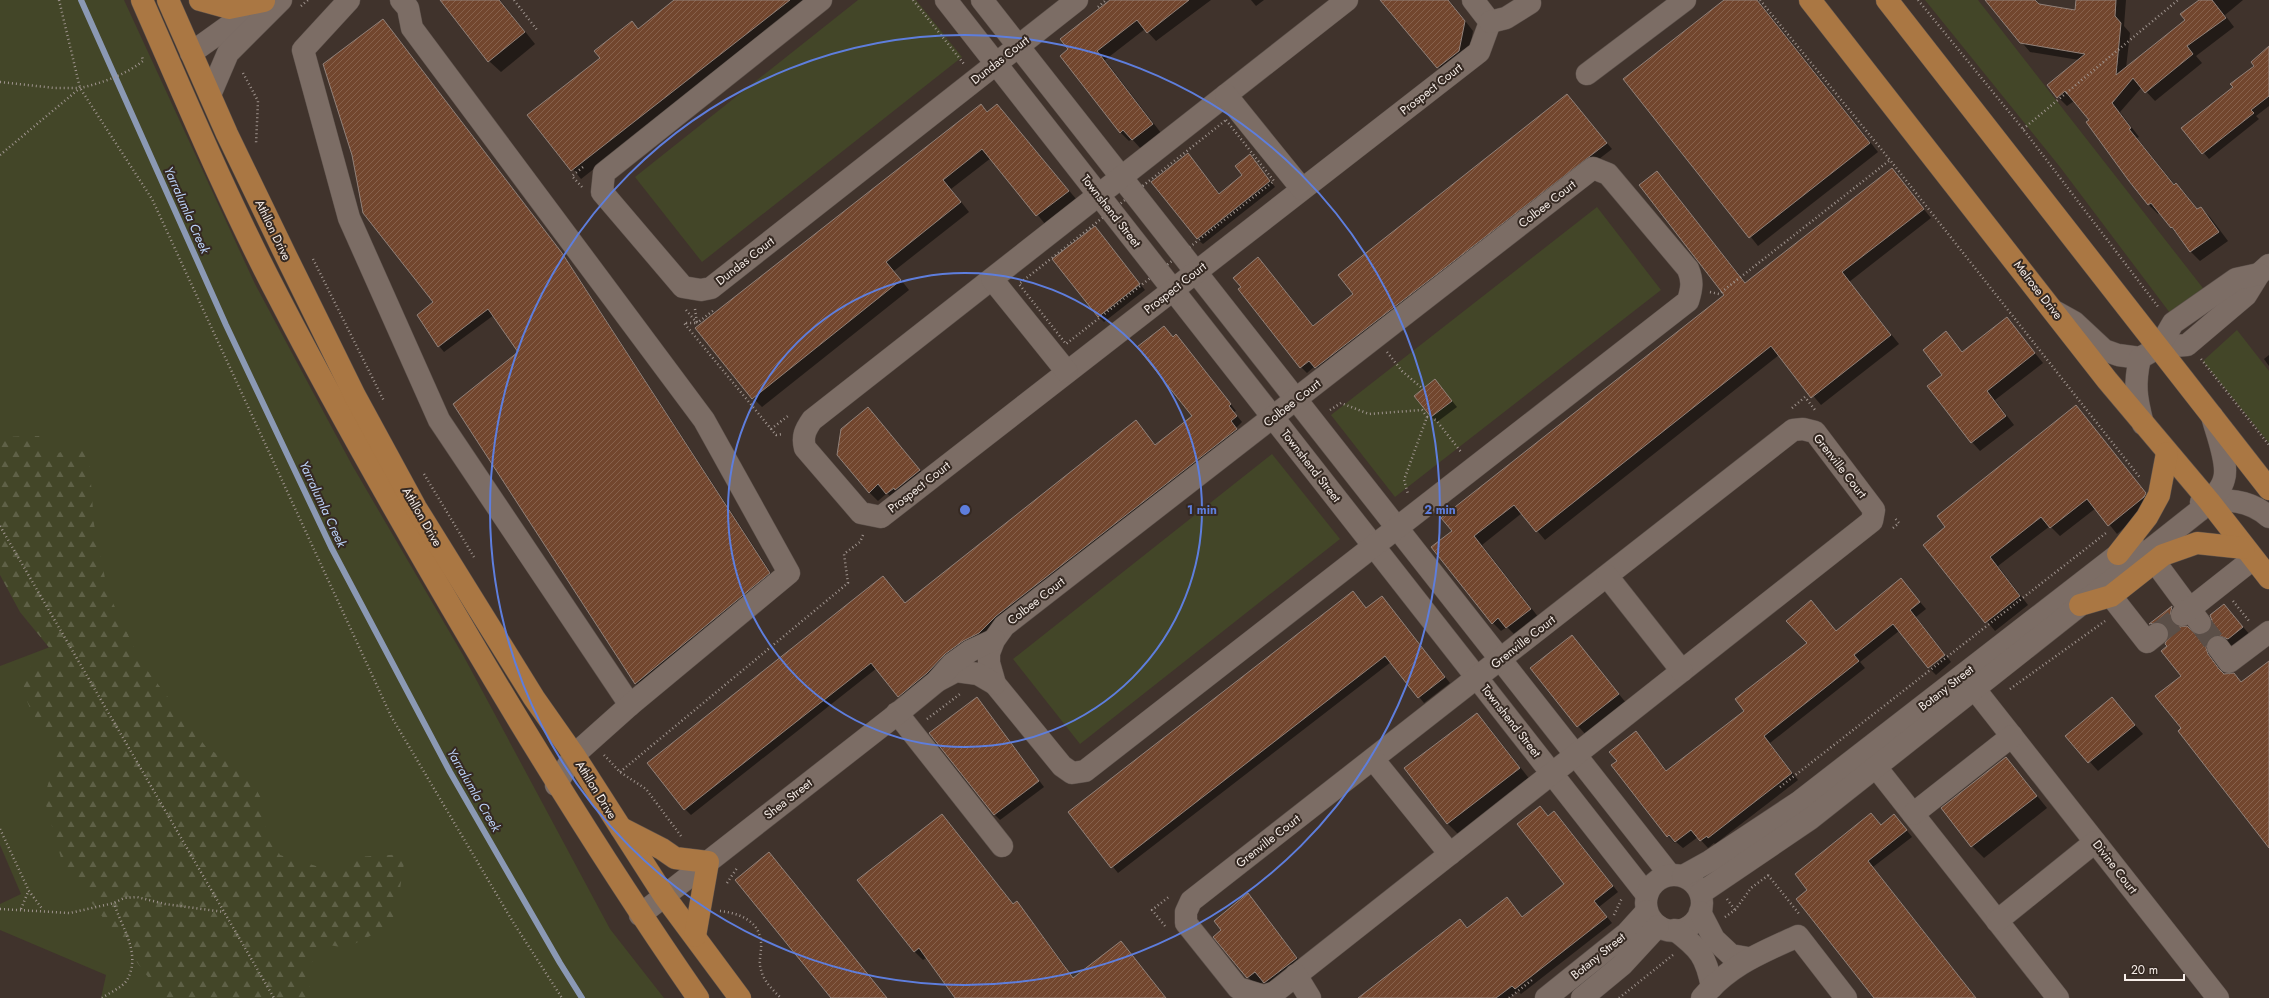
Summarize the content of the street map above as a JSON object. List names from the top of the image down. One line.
{"streets":{"main road":["Athllon Drive","Melrose Drive"],"street":["Dundas Court","Prospect Court","Colbee Court","Townshend Street","Grenville Court","Botany Street","Shea Street","Divine Court"]},"crossings":[["Dundas Court","Townshend Street"],["Prospect Court","Townshend Street"],["Colbee Court","Townshend Street"],["Colbee Court","Shea Street"],["Townshend Street","Grenville Court"],["Townshend Street","Botany Street"],["Athllon Drive","Shea Street"],["Melrose Drive","Botany Street"],["Botany Street","Divine Court"]],"water":["Yarralumla Creek"],"scale_bar":"20 m","rings":["1 min","2 min"]}
